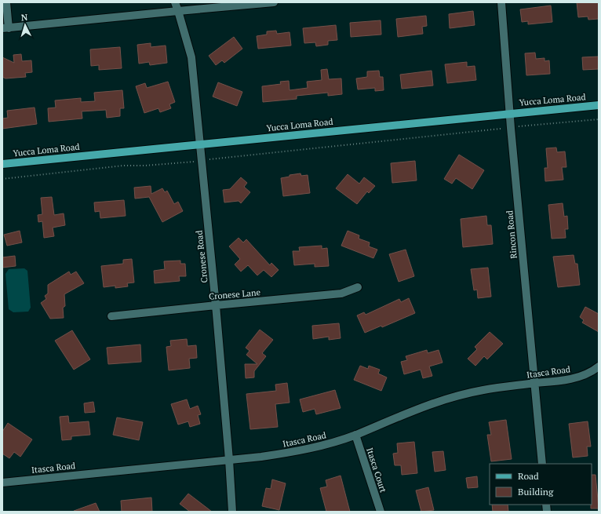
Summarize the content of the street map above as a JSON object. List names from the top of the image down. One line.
{"streets":{"main road":["Yucca Loma Road"],"street":["Rincon Road","Cronese Road","Cronese Lane","Itasca Road","Itasca Court"]},"crossings":[["Yucca Loma Road","Rincon Road"],["Yucca Loma Road","Cronese Road"],["Rincon Road","Itasca Road"],["Cronese Road","Cronese Lane"],["Cronese Road","Itasca Road"],["Itasca Road","Itasca Court"]],"legend":["Road","Building"],"north":"top"}
